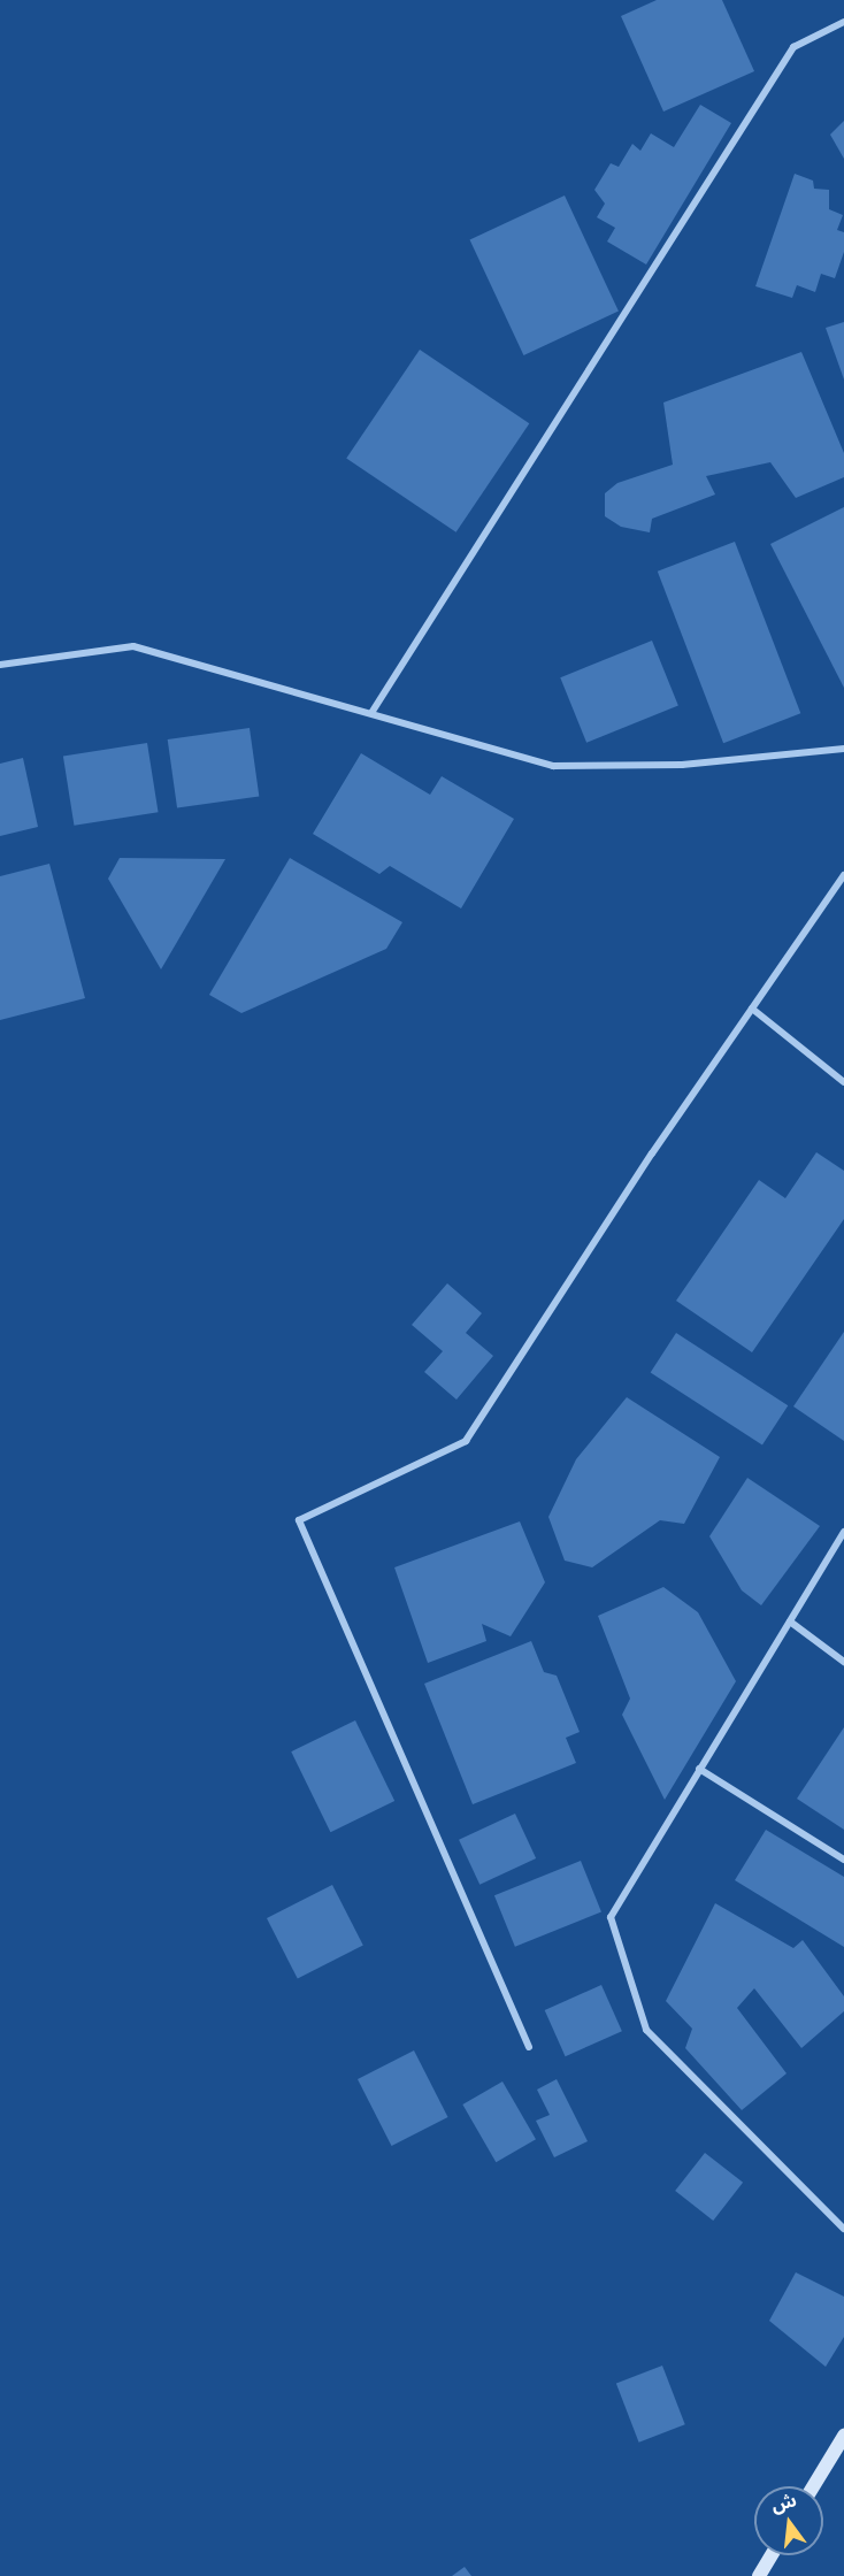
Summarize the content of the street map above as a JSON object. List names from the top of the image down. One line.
{"north":"top"}
